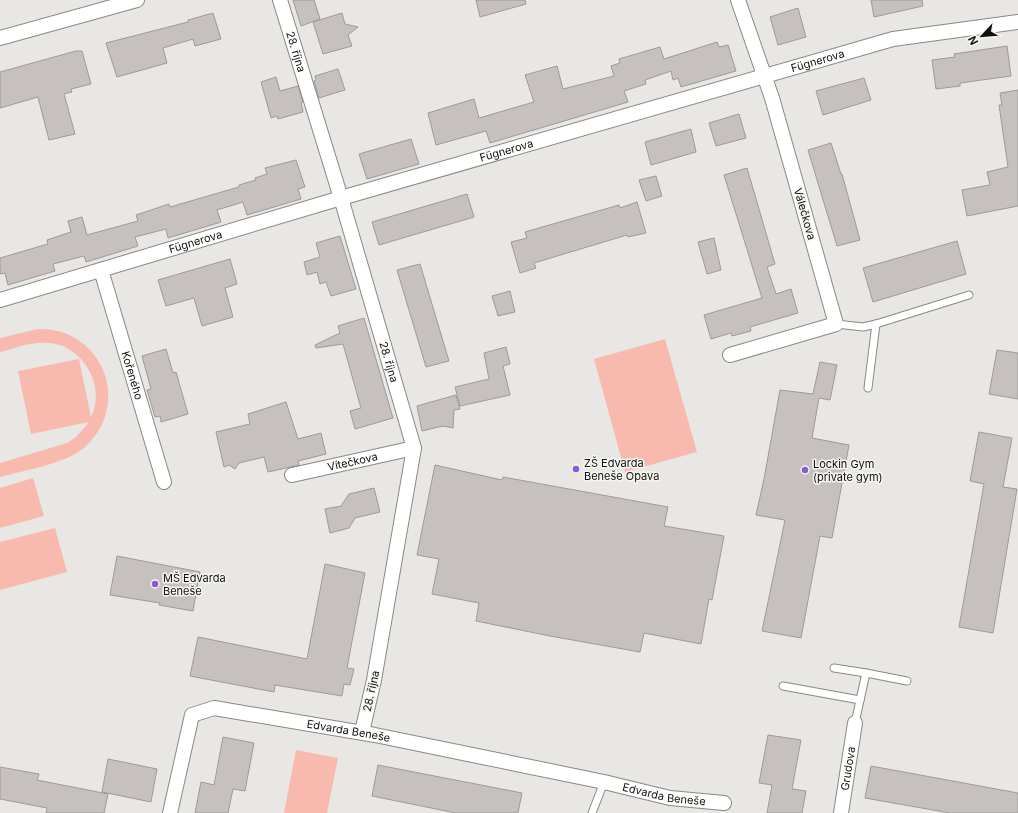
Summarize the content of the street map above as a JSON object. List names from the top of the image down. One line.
{"streets":{"street":["28. října","Fügnerova","Válečkova","Kořeného","Vítečkova","Edvarda Beneše","Grudova"]},"crossings":[["28. října","Fügnerova"],["28. října","Vítečkova"],["28. října","Edvarda Beneše"],["Fügnerova","Válečkova"],["Fügnerova","Kořeného"]],"places":["ZŠ Edvarda Beneše Opava","Lockin Gym (private gym)","MŠ Edvarda Beneše"],"north":"bottom left"}
